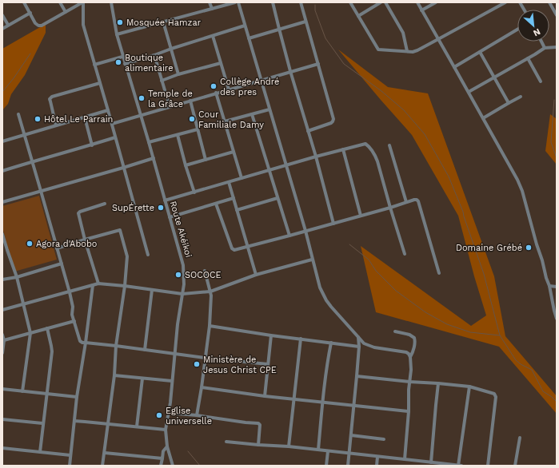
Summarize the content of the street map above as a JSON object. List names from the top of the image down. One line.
{"streets":{"street":["Route Akéikoi"]},"places":["Mosquée Hamzar","Boutique alimentaire","Collège André des pres","Temple de la Grâce","Hôtel Le Parrain","Cour Familiale Damy","SupÉrette","Agora d'Abobo","Domaine Grébé","SOCOCE","Ministère de Jesus Christ CPE","Eglise universelle"],"north":"bottom right"}
